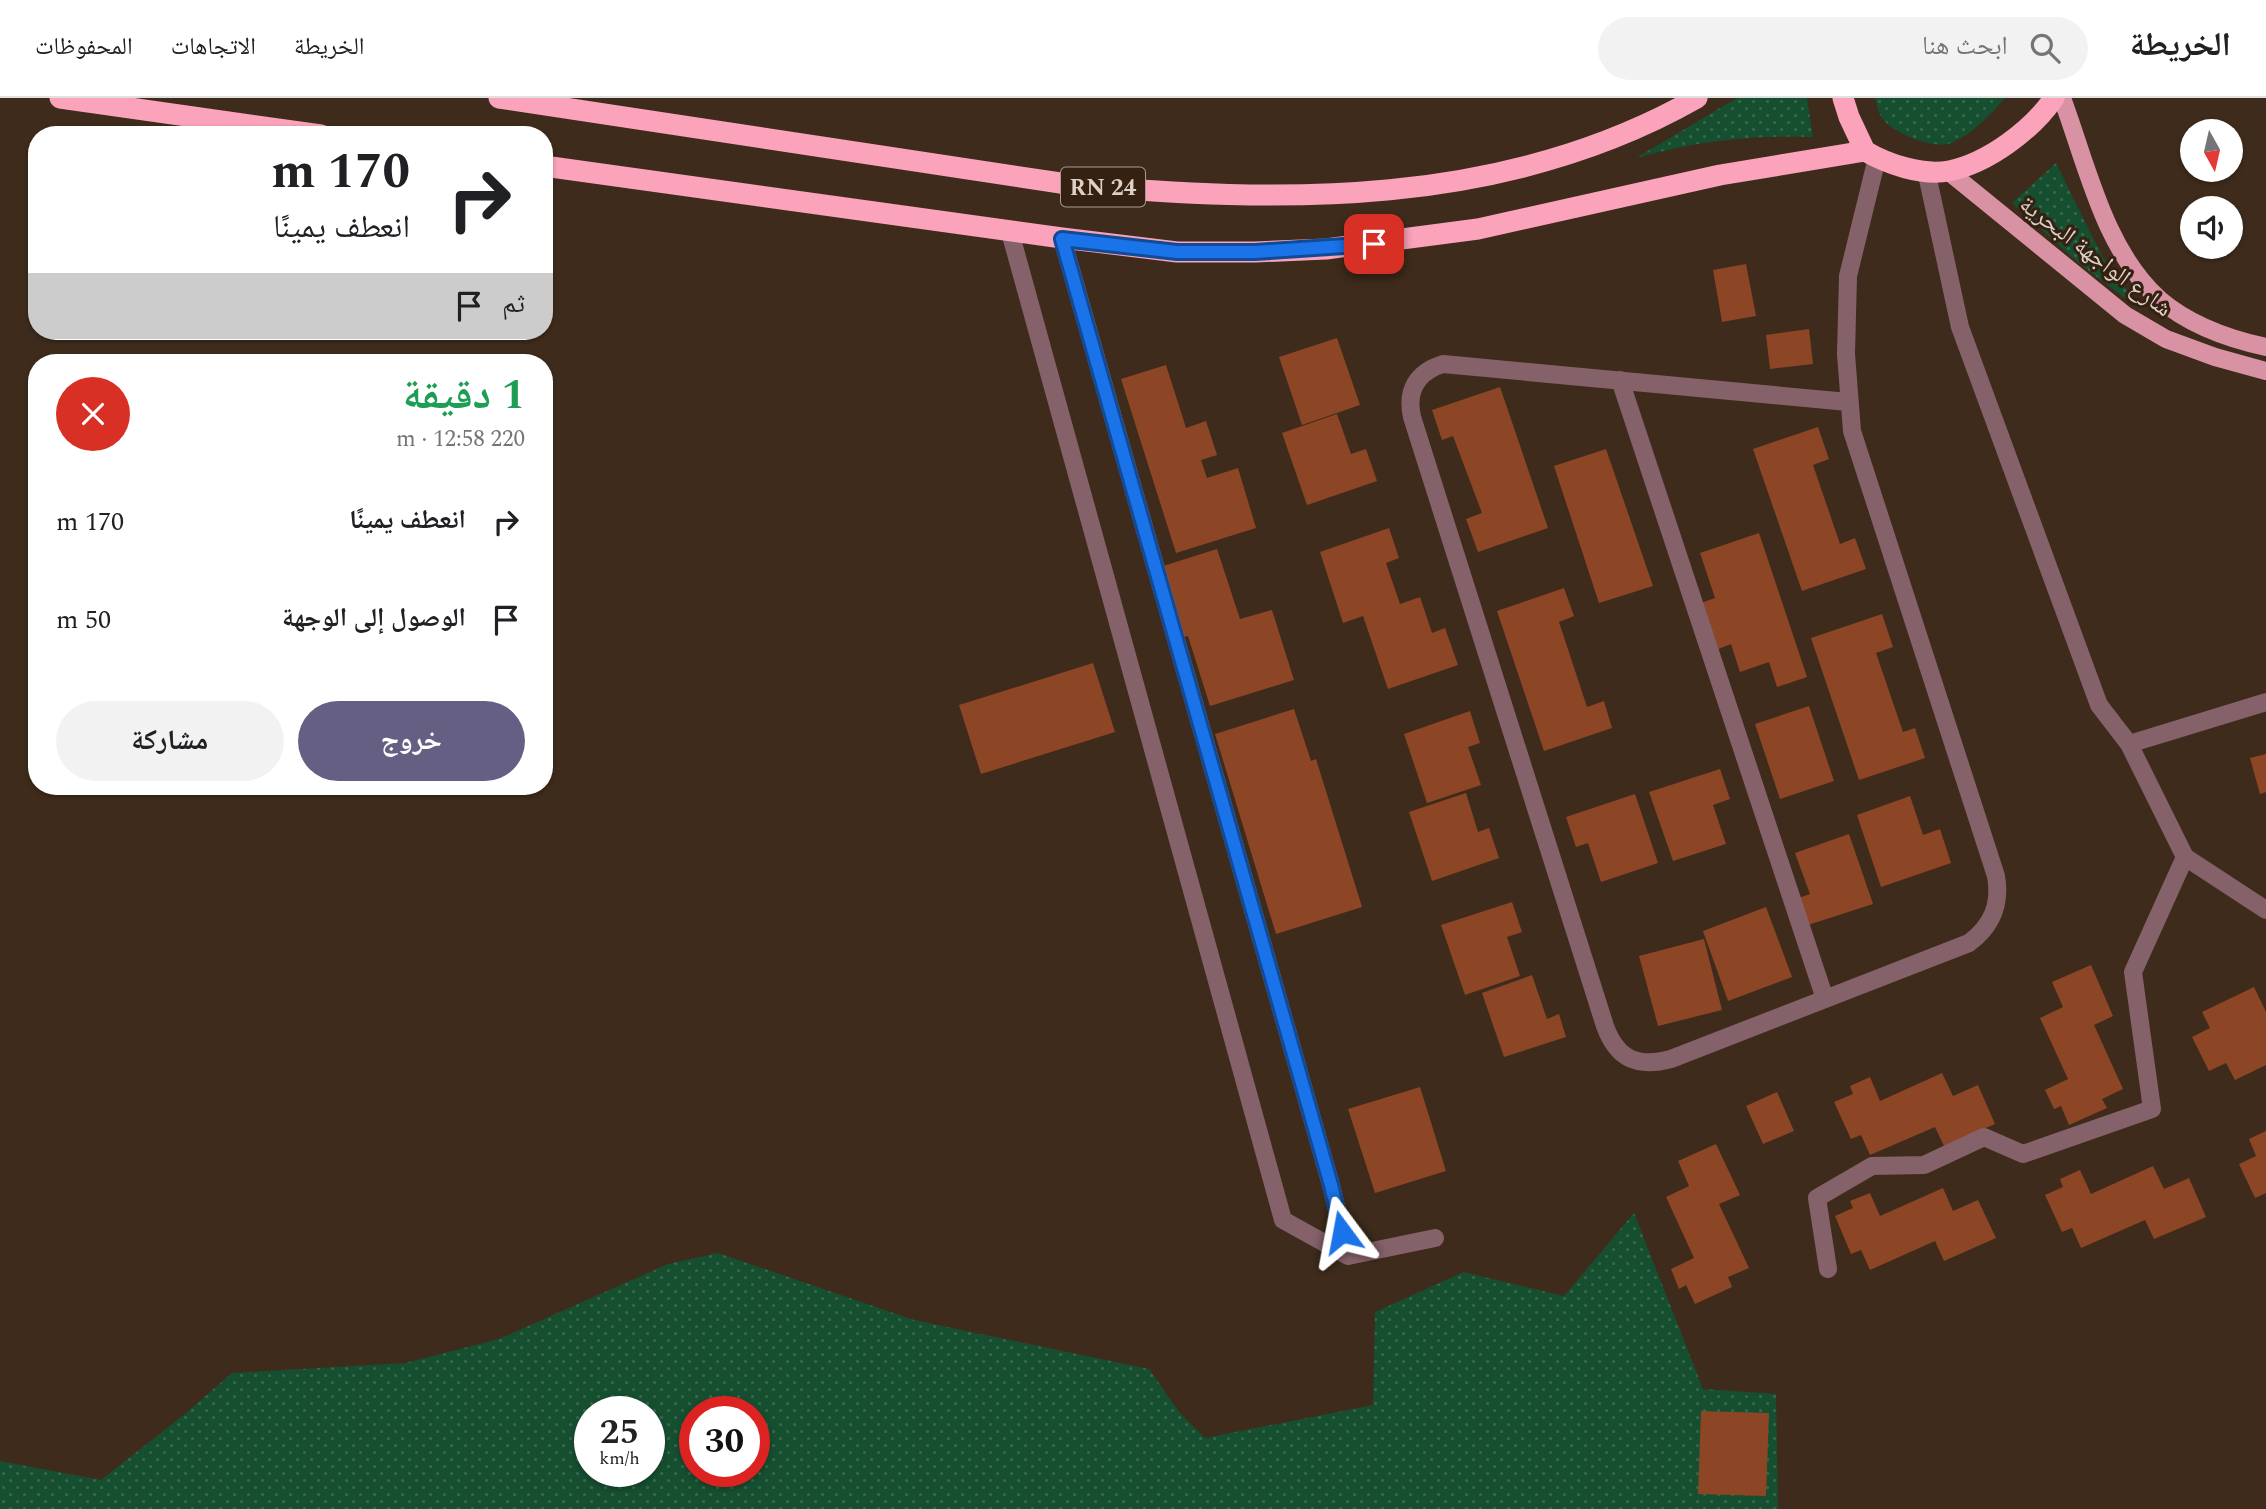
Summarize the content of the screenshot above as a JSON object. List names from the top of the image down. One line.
{"streets":{"highway":["RN 24"],"main road":["شارع الواجهة البحرية"]},"north":"bottom","page":{"header":"الخريطة","search":"ابحث هنا","nav":["الخريطة","الاتجاهات","المحفوظات"],"turn":["170 m","انعطف يمينًا"],"then":"ثم","heading":["1 دقيقة","220 m · 12:58"],"list":[{"name":"انعطف يمينًا","value":"170 m"},{"name":"الوصول إلى الوجهة","value":"50 m"}],"buttons":["خروج","مشاركة"],"speed":"25 km/h","limit":"30"}}
